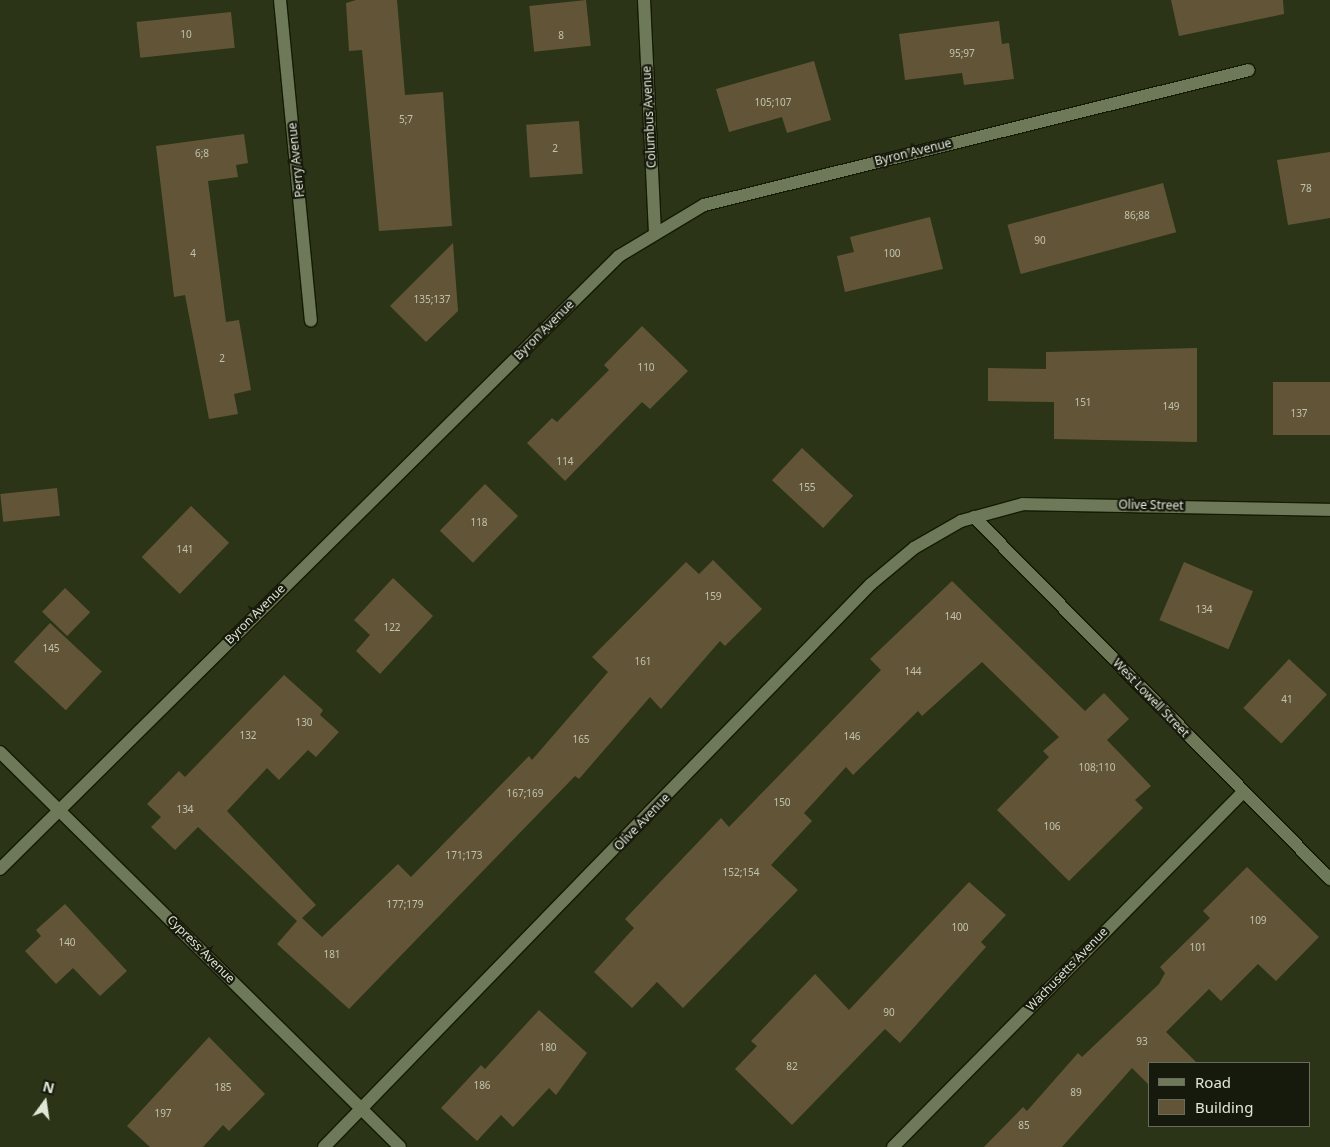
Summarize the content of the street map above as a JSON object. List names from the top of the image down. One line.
{"streets":{"street":["Columbus Avenue","Byron Avenue","Perry Avenue","Olive Street","West Lowell Street","Olive Avenue","Cypress Avenue","Wachusetts Avenue"]},"crossings":[["Columbus Avenue","Byron Avenue"],["Byron Avenue","Cypress Avenue"],["Olive Street","West Lowell Street"],["Olive Street","Olive Avenue"],["West Lowell Street","Olive Avenue"],["West Lowell Street","Wachusetts Avenue"],["Olive Avenue","Cypress Avenue"]],"house_numbers":["10","8","95;97","105;107","5;7","2","6;8","78","86;88","90","4","100","135;137","2","110","151","149","137","114","155","118","141","159","134","140","122","145","161","144","41","130","132","146","165","108;110","167;169","150","134","106","171;173","152;154","177;179","109","100","140","101","181","90","93","180","82","186","185","89","197","85"],"legend":["Road","Building"],"north":"top"}
